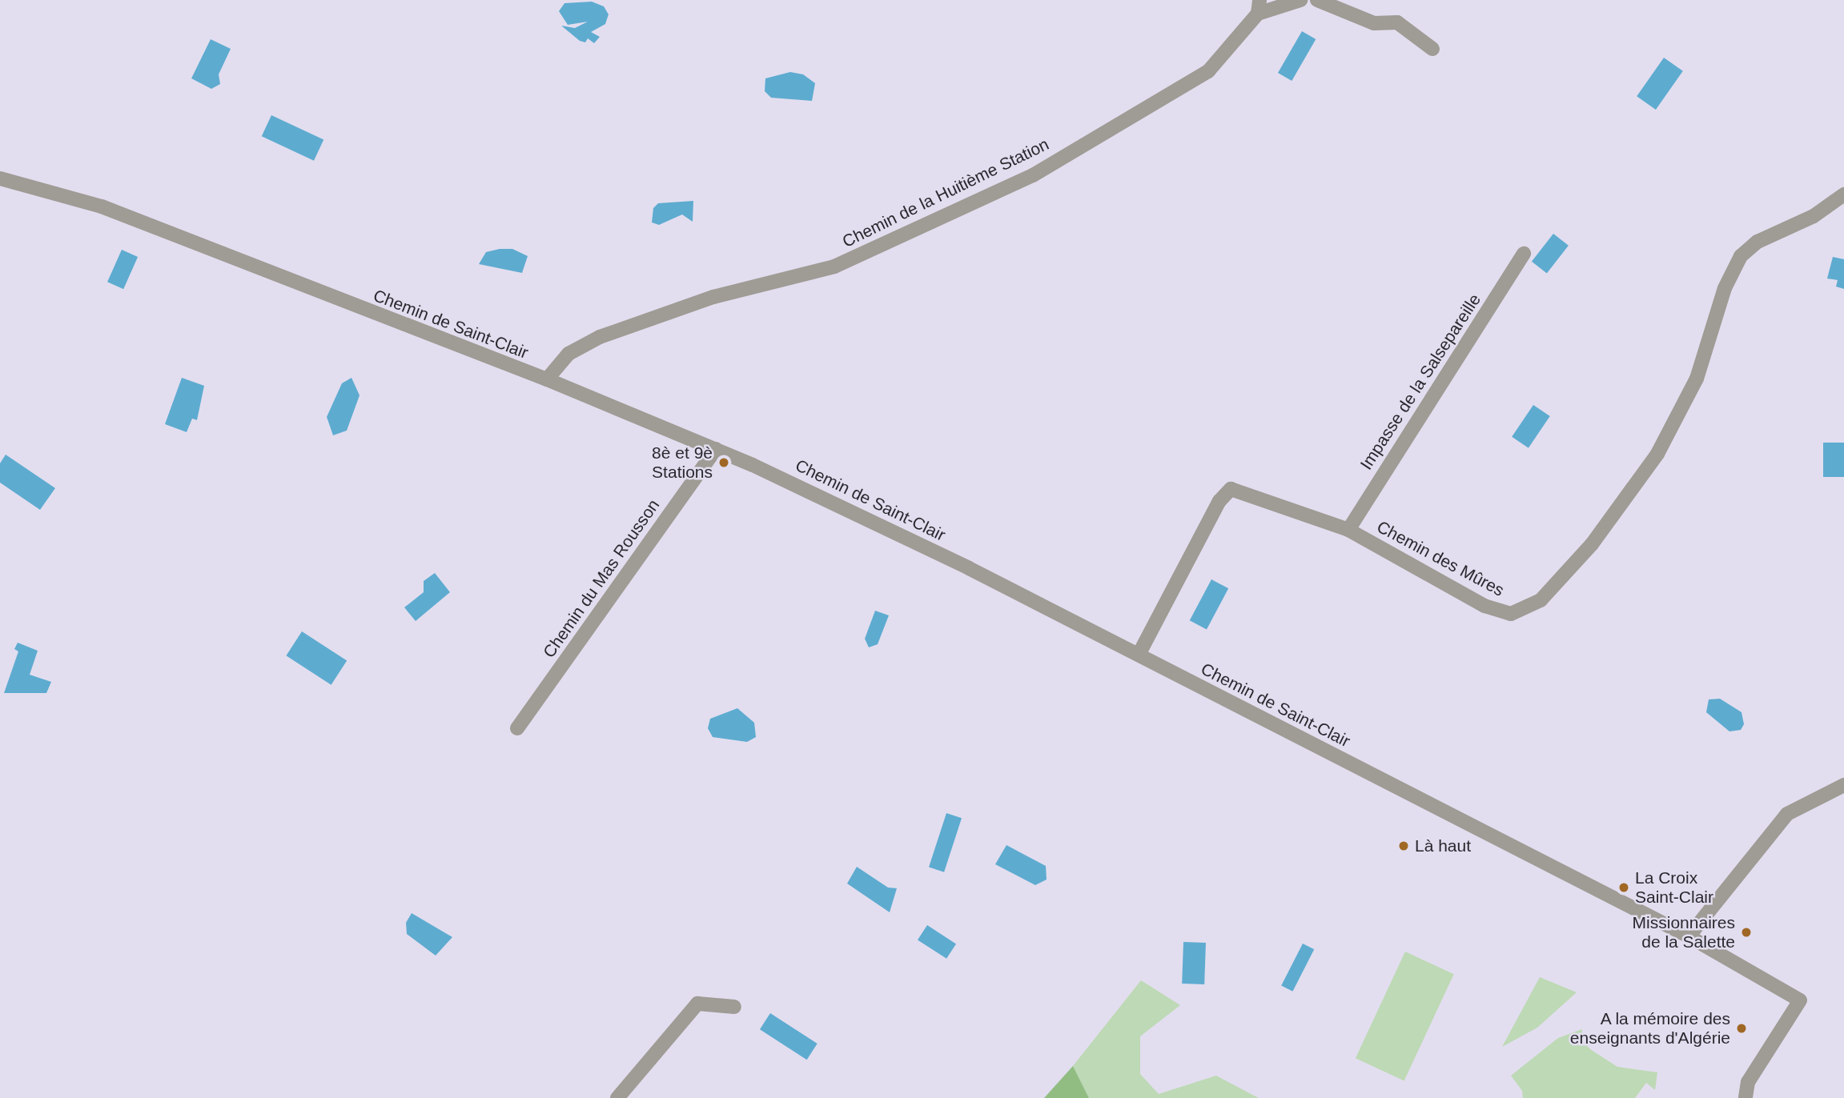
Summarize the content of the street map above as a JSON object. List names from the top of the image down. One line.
{"streets":{"street":["Chemin de la Huitième Station","Chemin de Saint-Clair","Impasse de la Salsepareille","Chemin des Mûres","Chemin du Mas Rousson"]},"crossings":[["Chemin de la Huitième Station","Chemin de Saint-Clair"],["Chemin de Saint-Clair","Chemin des Mûres"],["Chemin de Saint-Clair","Chemin du Mas Rousson"],["Impasse de la Salsepareille","Chemin des Mûres"]],"places":["8è et 9è Stations","Là haut","La Croix Saint-Clair","Missionnaires de la Salette","A la mémoire des enseignants d'Algérie"]}
